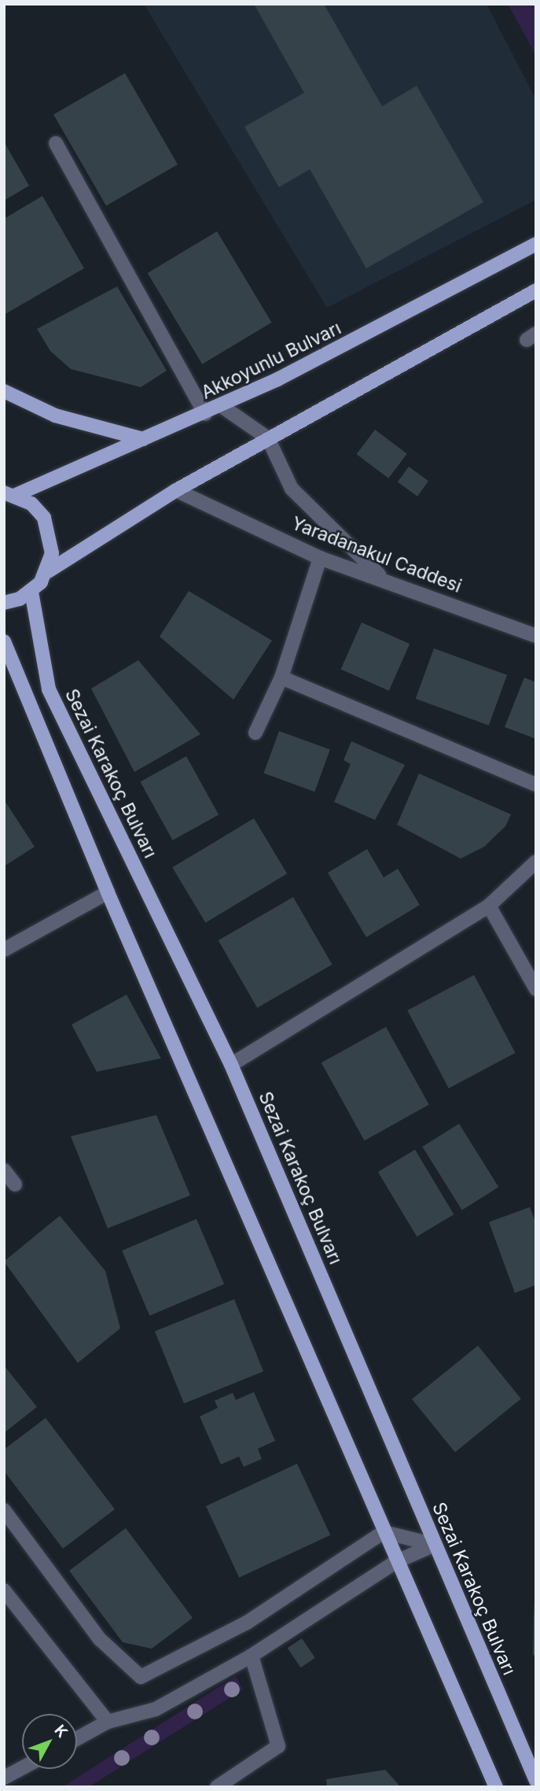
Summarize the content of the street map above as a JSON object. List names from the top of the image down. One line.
{"streets":{"main road":["Akkoyunlu Bulvarı","Sezai Karakoç Bulvarı"],"street":["Yaradanakul Caddesi"]},"north":"top right"}
